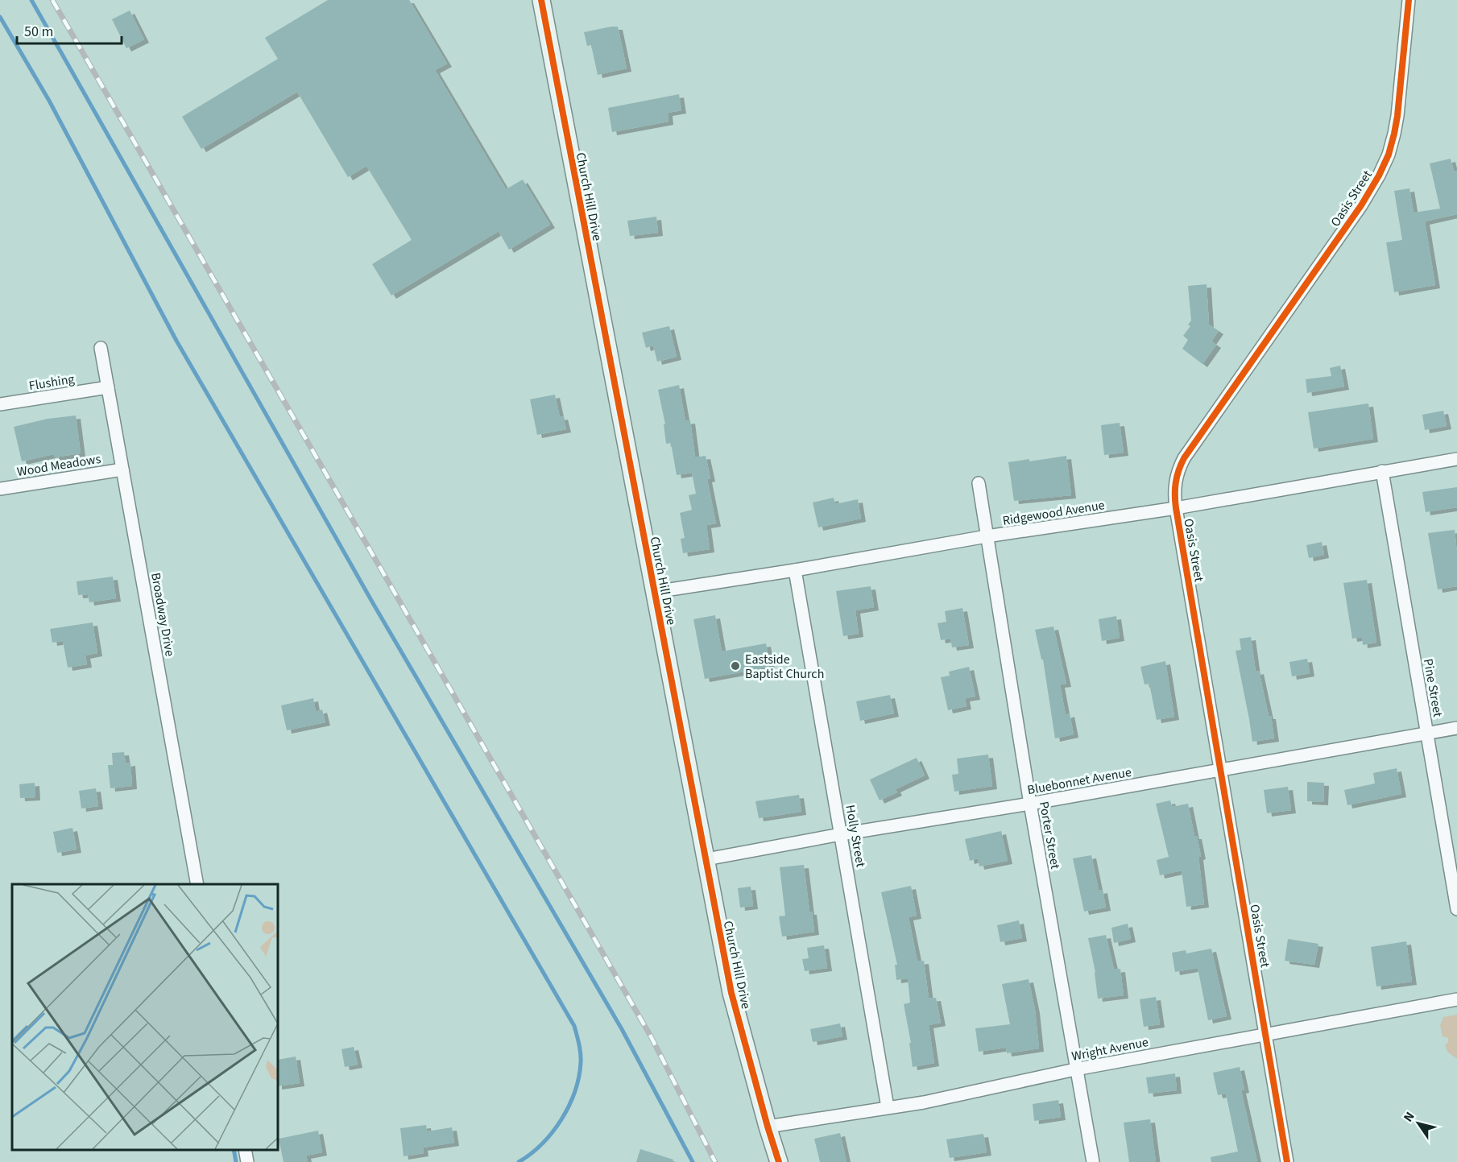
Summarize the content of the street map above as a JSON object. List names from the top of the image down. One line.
{"streets":{"street":["Church Hill Drive","Oasis Street","Flushing","Wood Meadows","Ridgewood Avenue","Broadway Drive","Pine Street","Bluebonnet Avenue","Porter Street","Holly Street","Wright Avenue"]},"crossings":[["Church Hill Drive","Ridgewood Avenue"],["Church Hill Drive","Bluebonnet Avenue"],["Church Hill Drive","Wright Avenue"],["Oasis Street","Ridgewood Avenue"],["Oasis Street","Bluebonnet Avenue"],["Oasis Street","Wright Avenue"],["Flushing","Broadway Drive"],["Wood Meadows","Broadway Drive"],["Ridgewood Avenue","Pine Street"],["Ridgewood Avenue","Porter Street"],["Ridgewood Avenue","Holly Street"],["Pine Street","Bluebonnet Avenue"],["Bluebonnet Avenue","Porter Street"],["Bluebonnet Avenue","Holly Street"],["Porter Street","Wright Avenue"],["Holly Street","Wright Avenue"]],"places":["Eastside Baptist Church"],"scale_bar":"50 m","north":"top left"}
